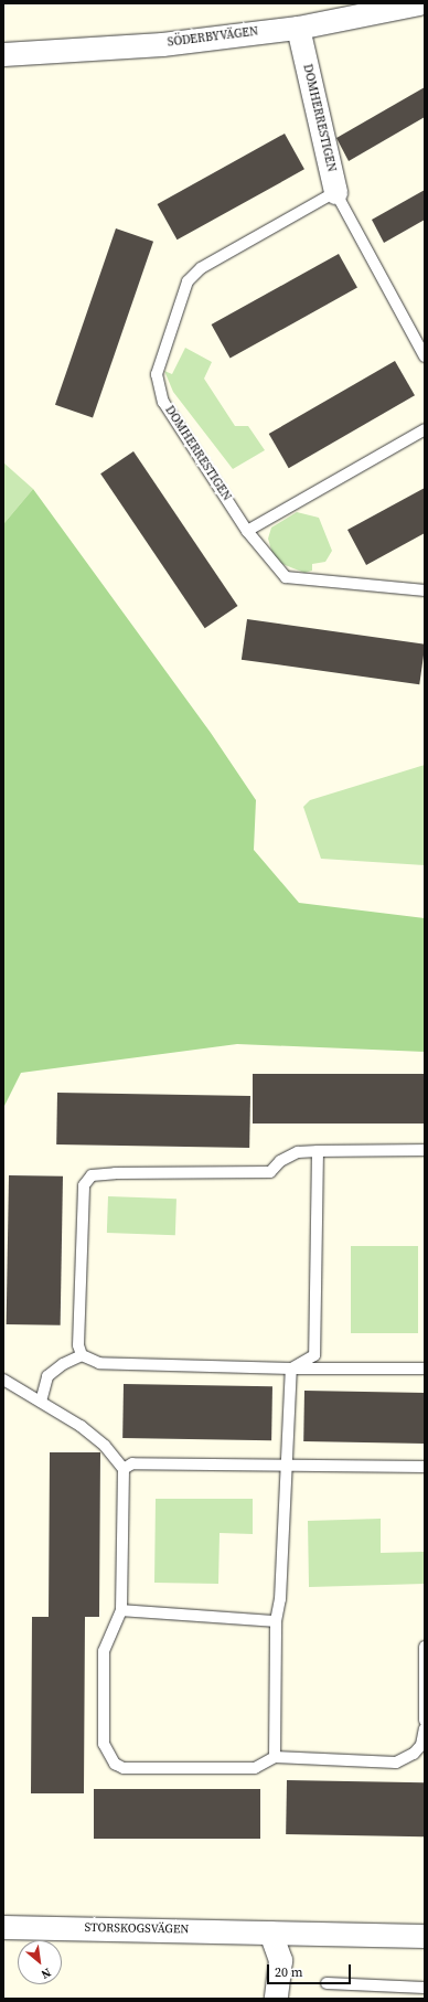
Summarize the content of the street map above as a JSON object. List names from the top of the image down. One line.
{"streets":{"street":["SÖDERBYVÄGEN","DOMHERRESTIGEN","STORSKOGSVÄGEN"]},"crossings":[["SÖDERBYVÄGEN","DOMHERRESTIGEN"]],"scale_bar":"20 m","north":"bottom right"}
